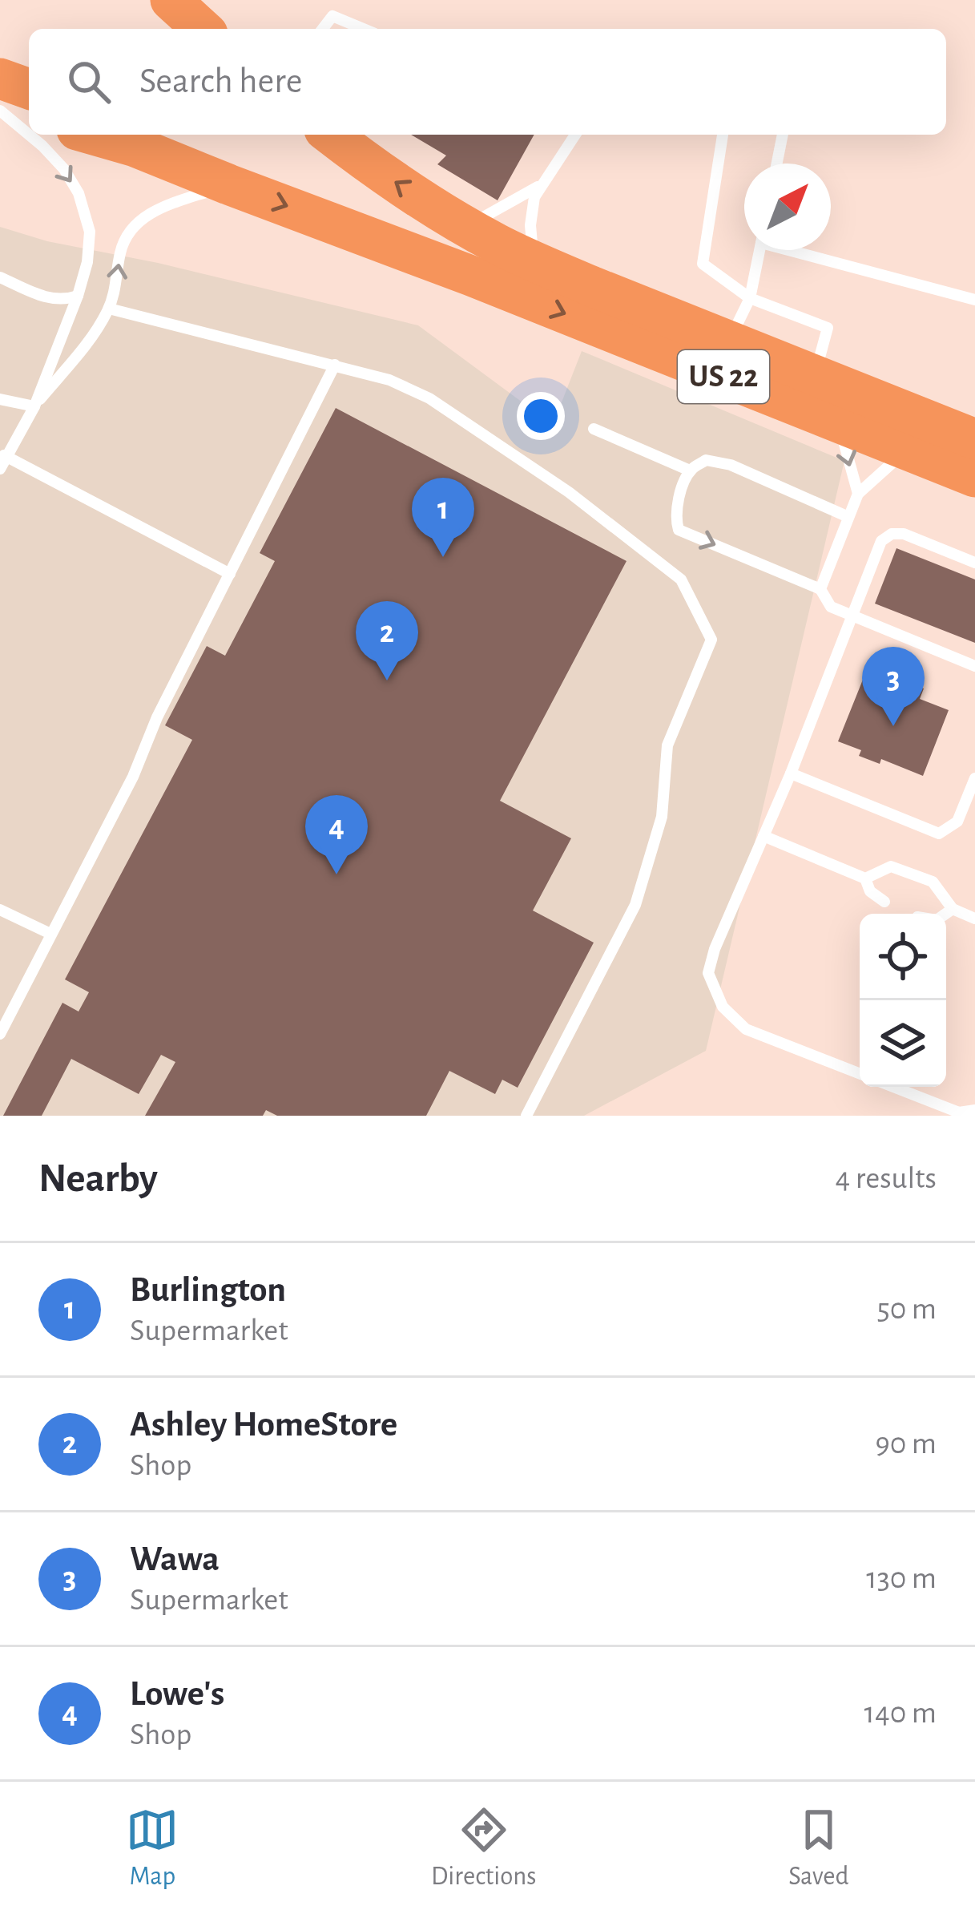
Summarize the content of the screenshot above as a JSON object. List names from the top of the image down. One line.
{"streets":{"highway":["US 22"]},"north":"top right","page":{"search":"Search here","pins":["1","2","3","4"],"heading":["Nearby","4 results"],"list":[{"mark":"1","name":"Burlington","note":"Supermarket","value":"50 m"},{"mark":"2","name":"Ashley HomeStore","note":"Shop","value":"90 m"},{"mark":"3","name":"Wawa","note":"Supermarket","value":"130 m"},{"mark":"4","name":"Lowe's","note":"Shop","value":"140 m"}],"nav":["Map","Directions","Saved"]}}
